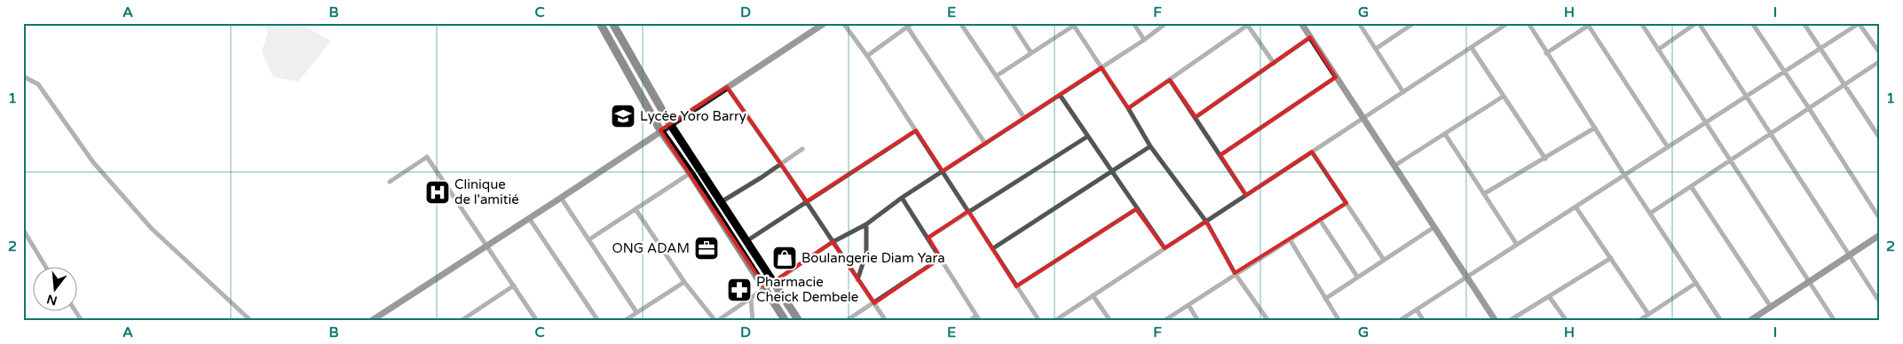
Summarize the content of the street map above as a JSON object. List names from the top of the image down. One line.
{"places":{"school or university":["Lycée Yoro Barry"],"hospital":["Clinique de l'amitié"],"office":["ONG ADAM"],"shop":["Boulangerie Diam Yara"],"pharmacy":["Pharmacie Cheick Dembele"]},"north":"bottom","grid":{"columns":["A","B","C","D","E","F","G","H","I"],"rows":["1","2"]}}
